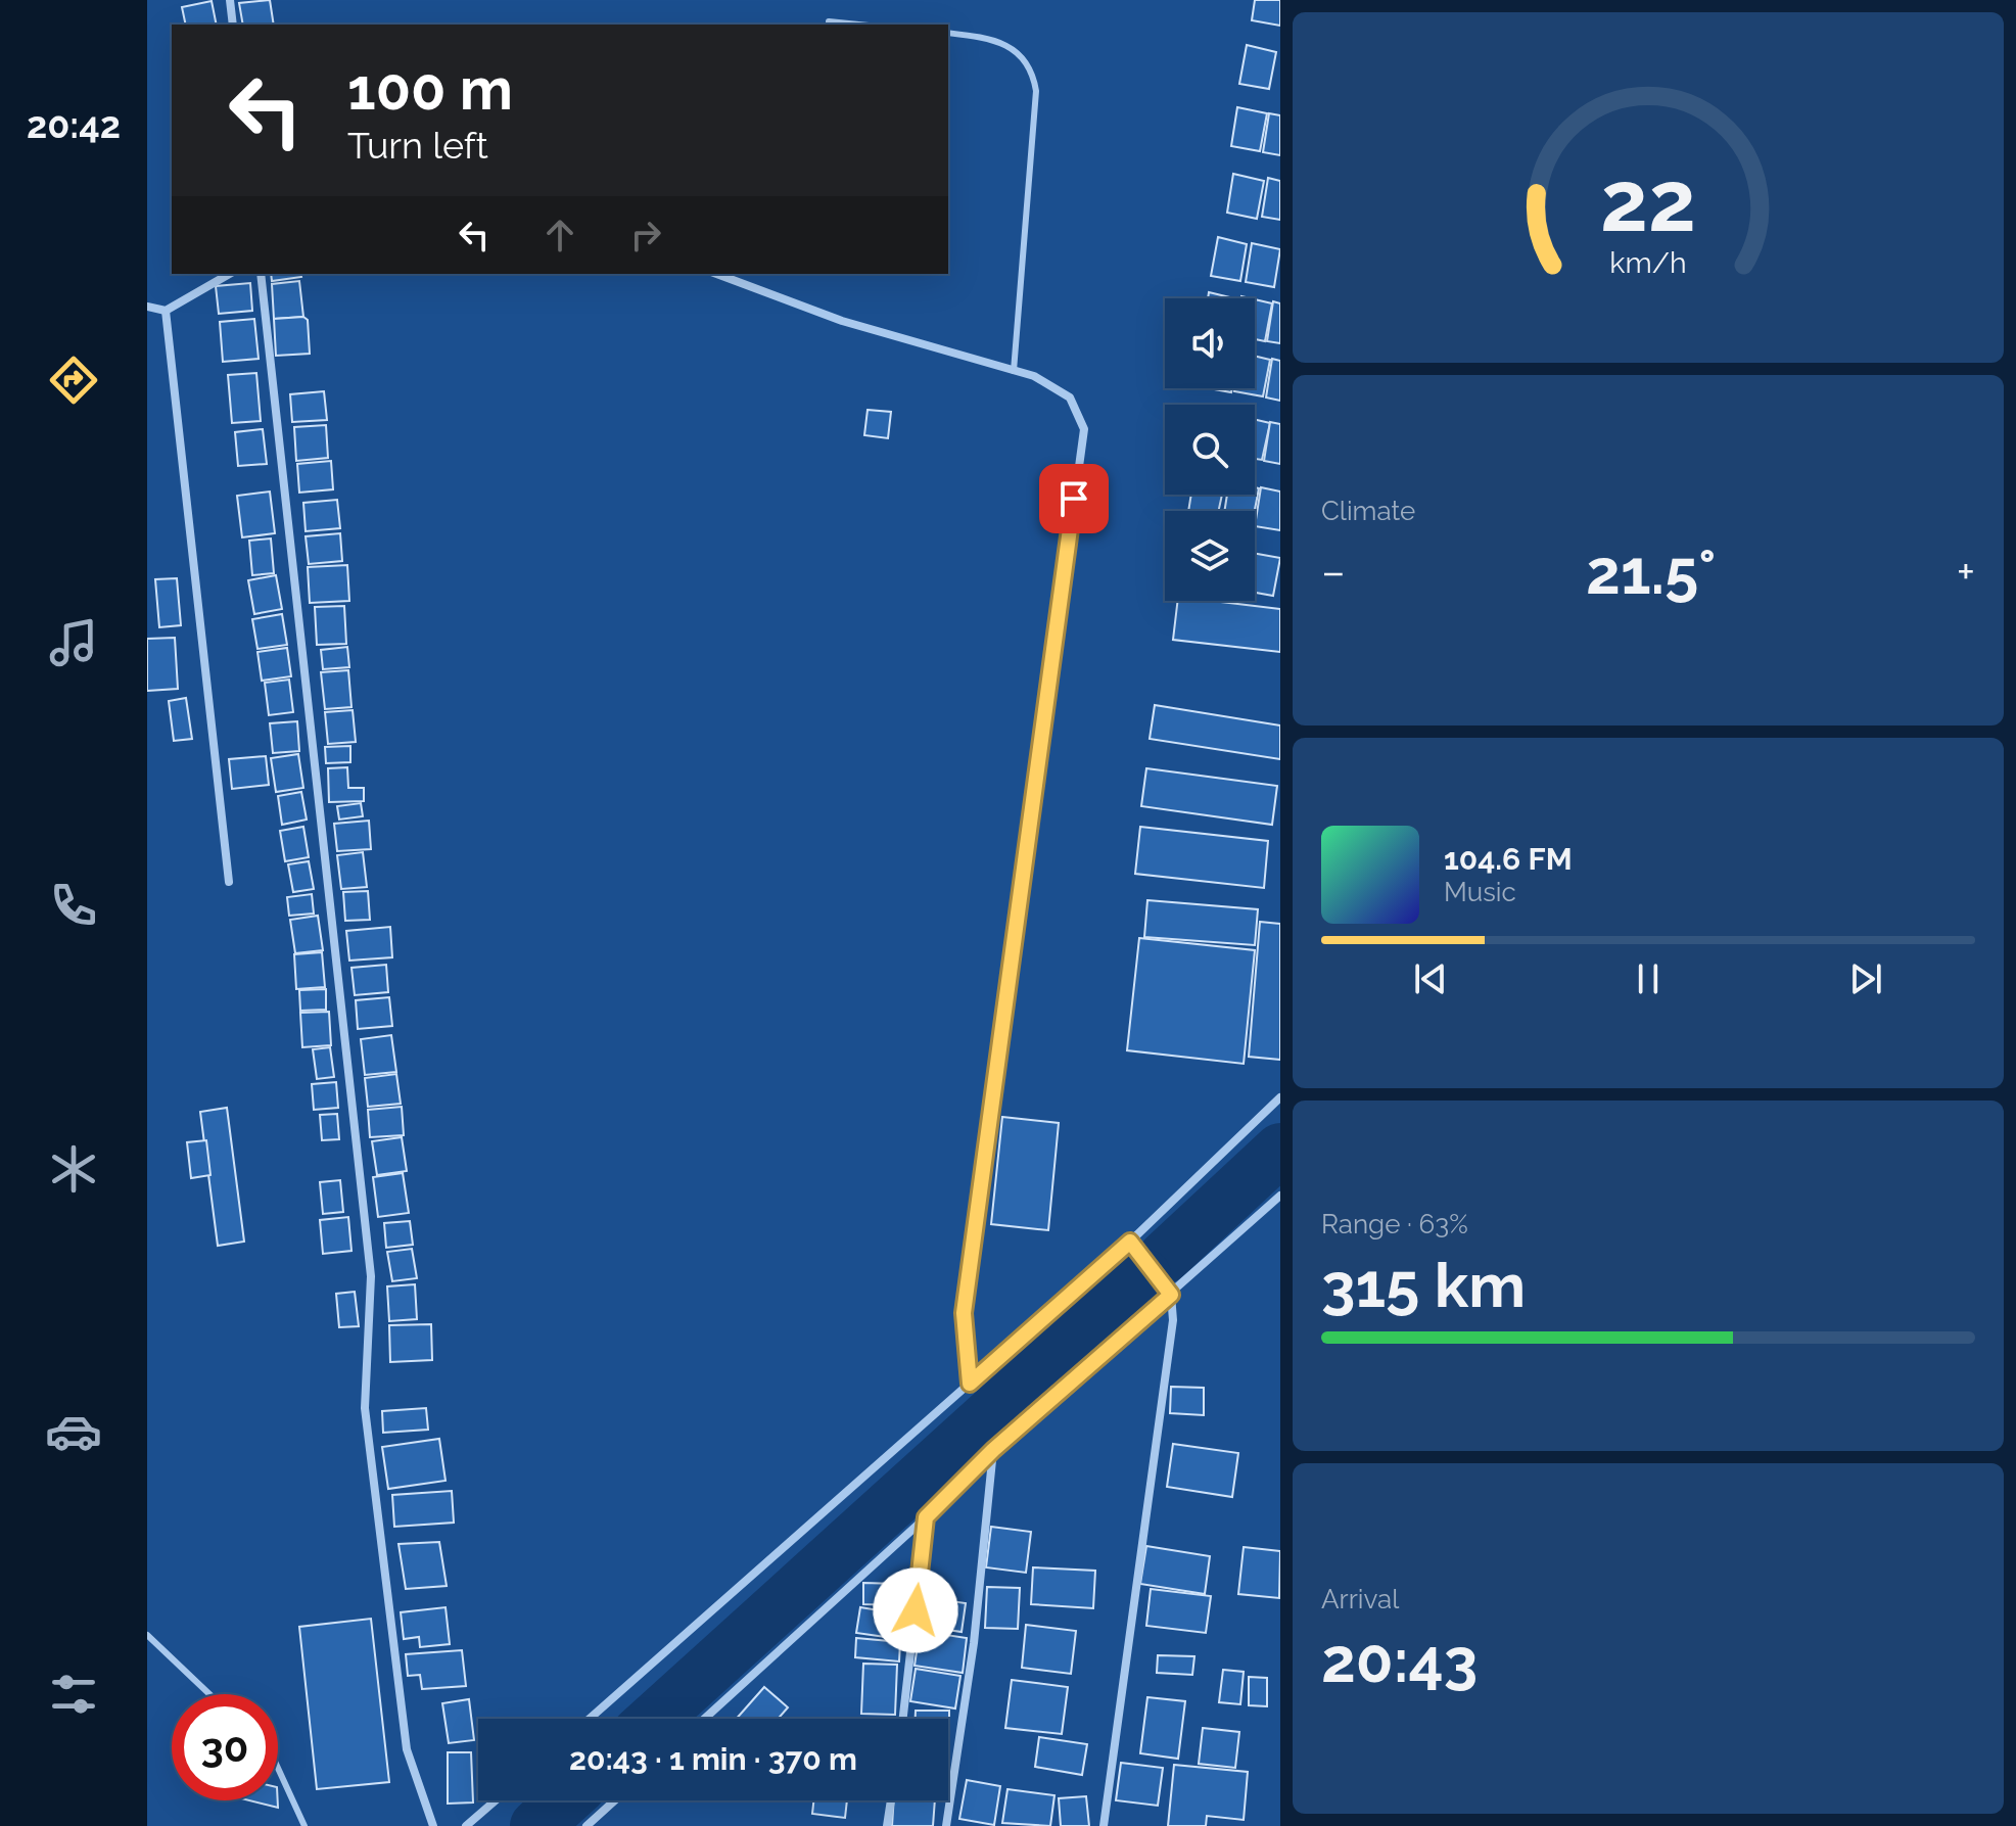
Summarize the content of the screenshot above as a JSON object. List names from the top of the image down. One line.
{"page":{"tabs":"20:42","turn":["100 m","Turn left"],"tile":["Climate",["Range · 63%","315 km"],["Arrival","20:43"]],"heat":["−","21.5°","+"],"song":["104.6 FM","Music"],"limit":"30","trip":"20:43 · 1 min · 370 m","gauge":["22","km/h"]}}
